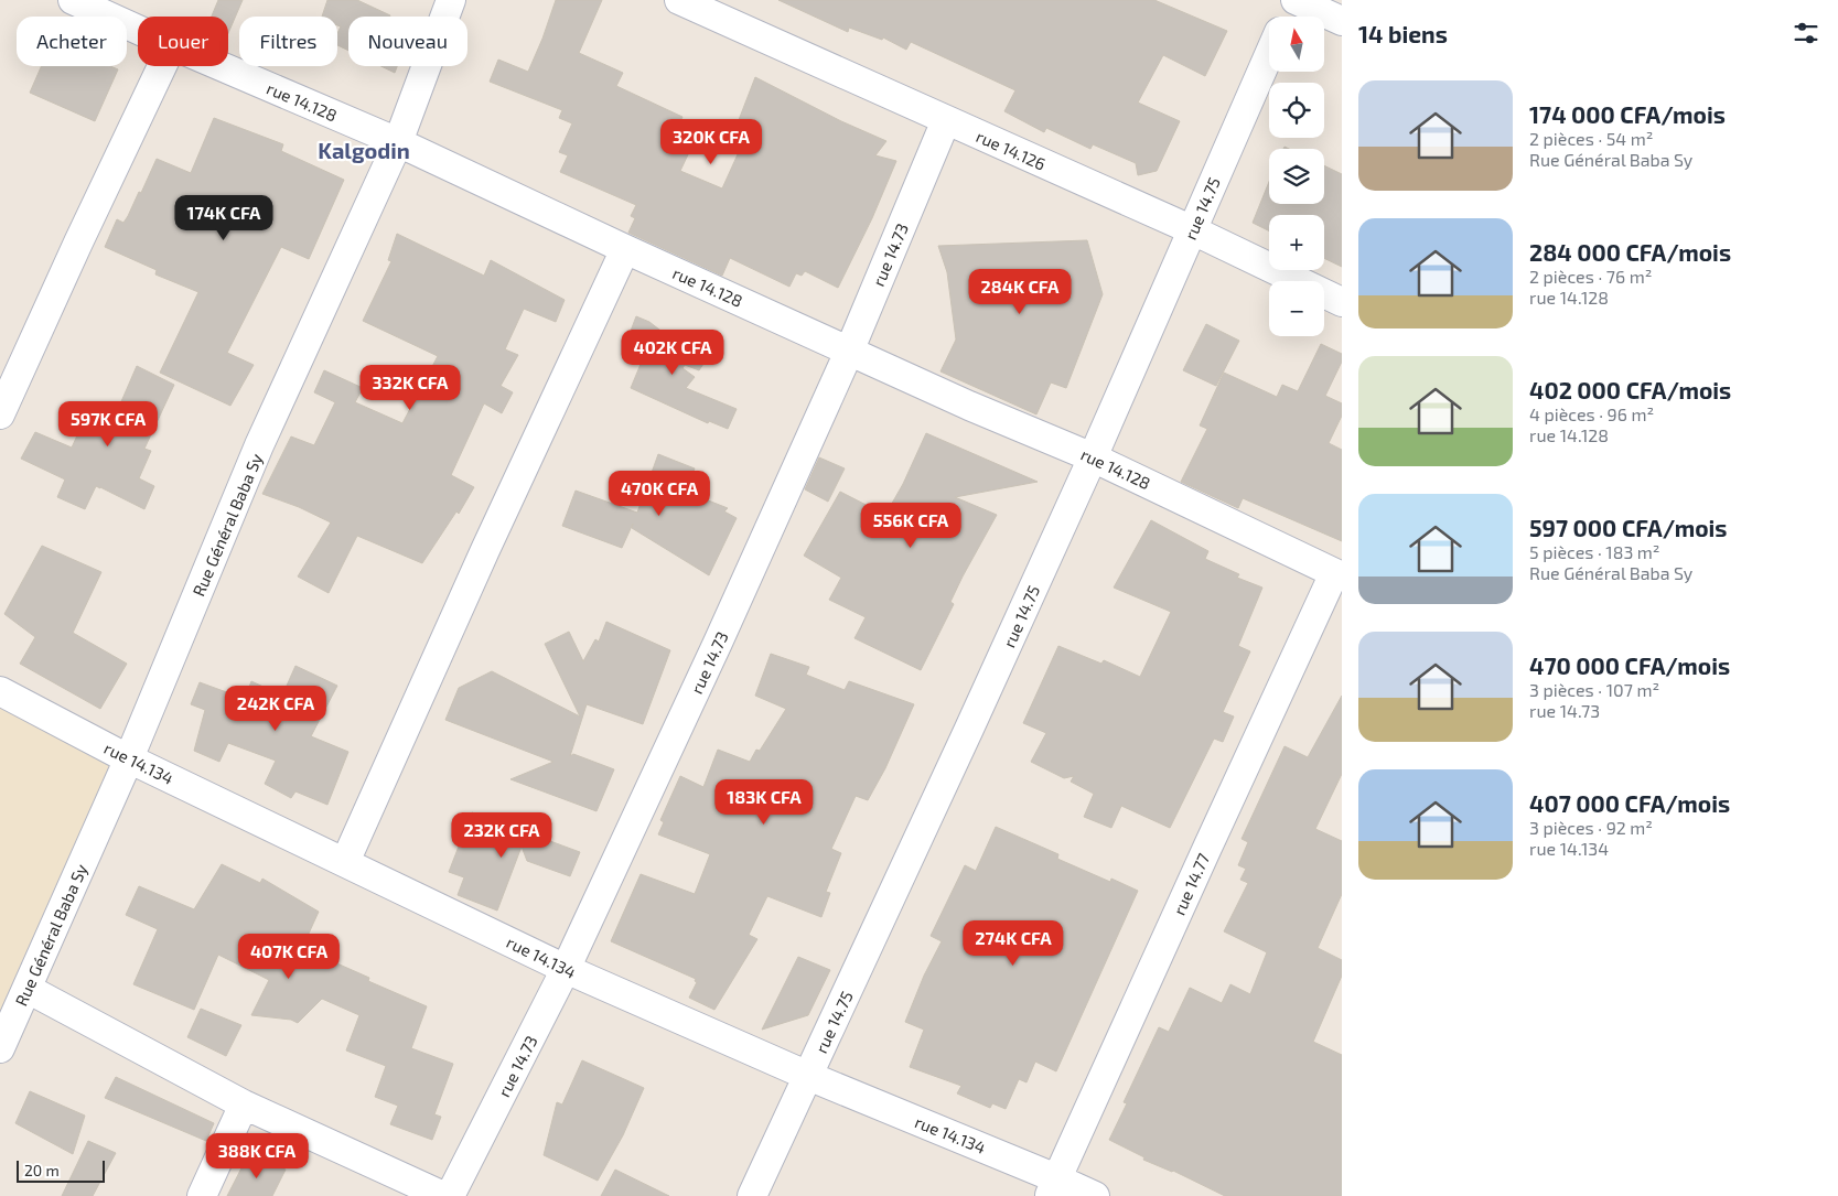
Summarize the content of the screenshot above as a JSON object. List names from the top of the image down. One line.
{"streets":{"street":["rue 14.128","rue 14.126","rue 14.75","rue 14.73","Rue Général Baba Sy","rue 14.134","rue 14.77"]},"crossings":[["rue 14.128","rue 14.75"],["rue 14.128","rue 14.73"],["rue 14.128","Rue Général Baba Sy"],["rue 14.128","rue 14.77"],["rue 14.126","rue 14.75"],["rue 14.126","rue 14.73"],["rue 14.75","rue 14.134"],["rue 14.73","rue 14.134"],["Rue Général Baba Sy","rue 14.134"],["rue 14.134","rue 14.77"]],"districts":["Kalgodin"],"scale_bar":"20 m","north":"top","page":{"heading":"14 biens","map_buttons":["+","−"],"chip":["Acheter","Louer","Filtres","Nouveau"],"list":[{"name":"174 000 CFA/mois","note":"2 pièces · 54 m² · Rue Général Baba Sy"},{"name":"284 000 CFA/mois","note":"2 pièces · 76 m² · rue 14.128"},{"name":"402 000 CFA/mois","note":"4 pièces · 96 m² · rue 14.128"},{"name":"597 000 CFA/mois","note":"5 pièces · 183 m² · Rue Général Baba Sy"},{"name":"470 000 CFA/mois","note":"3 pièces · 107 m² · rue 14.73"},{"name":"407 000 CFA/mois","note":"3 pièces · 92 m² · rue 14.134"}],"price":["320K CFA","174K CFA","284K CFA","402K CFA","332K CFA","597K CFA","470K CFA","556K CFA","242K CFA","183K CFA","232K CFA","274K CFA","407K CFA","388K CFA"],"scale":"20 m"}}
